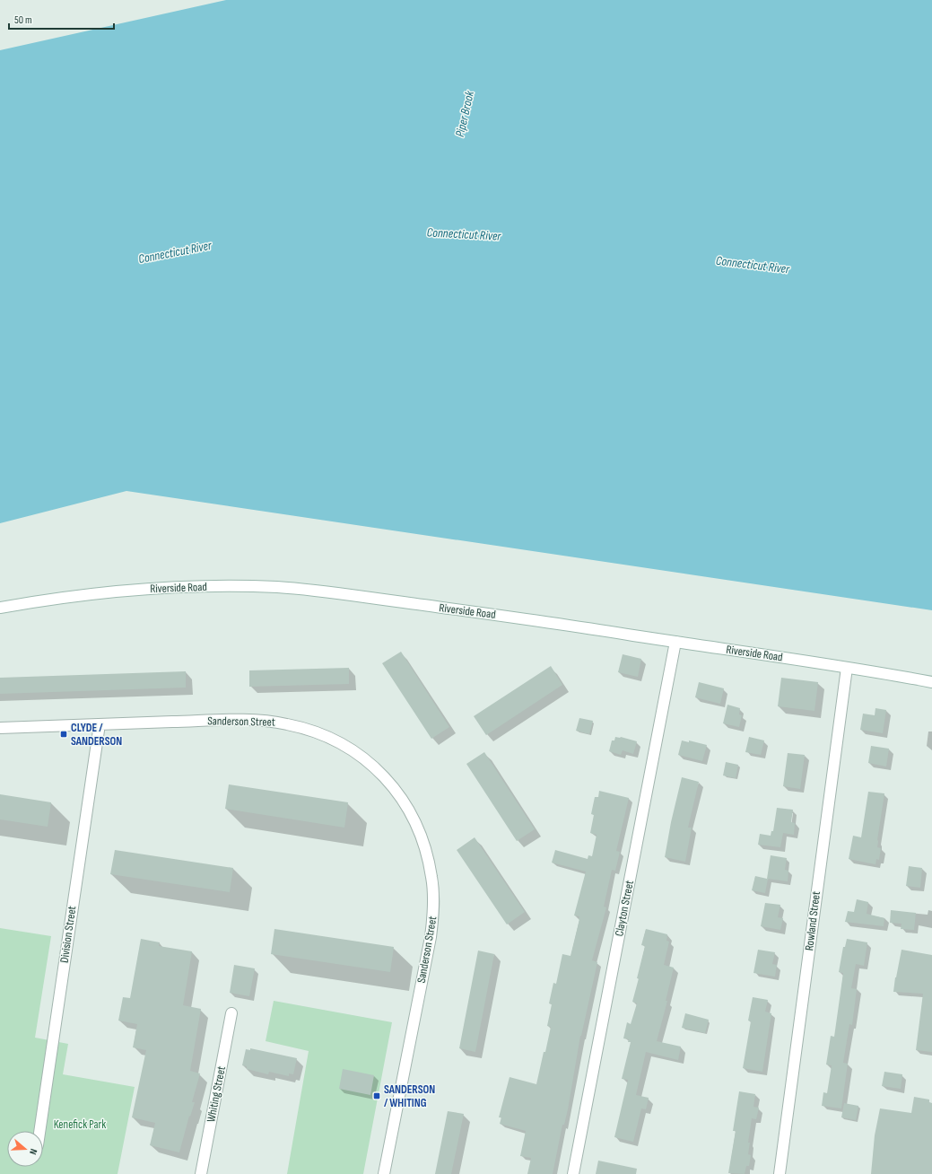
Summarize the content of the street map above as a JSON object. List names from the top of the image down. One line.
{"streets":{"street":["Riverside Road","Sanderson Street","Clayton Street","Rowland Street","Division Street","Whiting Street"]},"crossings":[["Riverside Road","Clayton Street"],["Riverside Road","Rowland Street"],["Sanderson Street","Division Street"]],"water":["Piper Brook","Connecticut River"],"parks":["Kenefick Park"],"places":{"transit":["CLYDE / SANDERSON","SANDERSON / WHITING"]},"scale_bar":"50 m","north":"right"}
